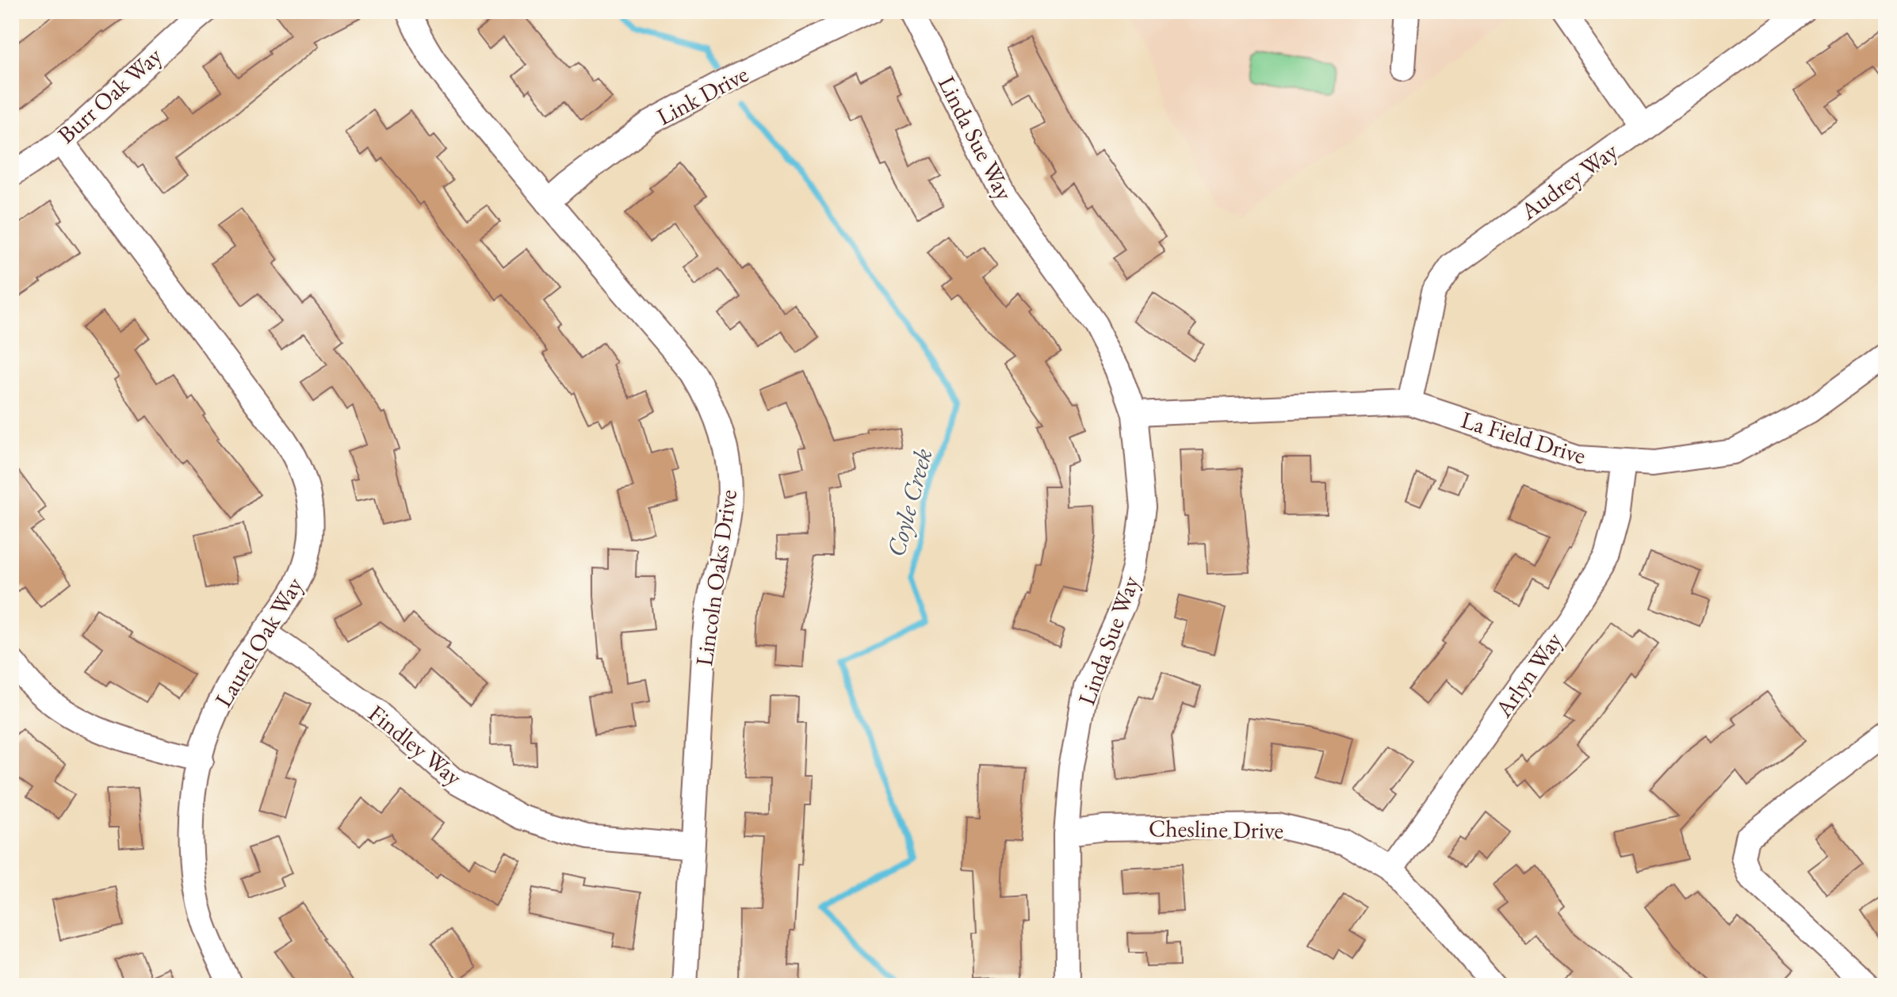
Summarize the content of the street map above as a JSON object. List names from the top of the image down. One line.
{"streets":{"street":["Burr Oak Way","Link Drive","Linda Sue Way","Audrey Way","La Field Drive","Lincoln Oaks Drive","Laurel Oak Way","Arlyn Way","Findley Way","Chesline Drive"]},"crossings":[["Burr Oak Way","Laurel Oak Way"],["Link Drive","Lincoln Oaks Drive"],["Linda Sue Way","La Field Drive"],["Linda Sue Way","Chesline Drive"],["Audrey Way","La Field Drive"],["La Field Drive","Arlyn Way"],["Lincoln Oaks Drive","Findley Way"],["Laurel Oak Way","Findley Way"],["Arlyn Way","Chesline Drive"]],"water":["Coyle Creek"]}
